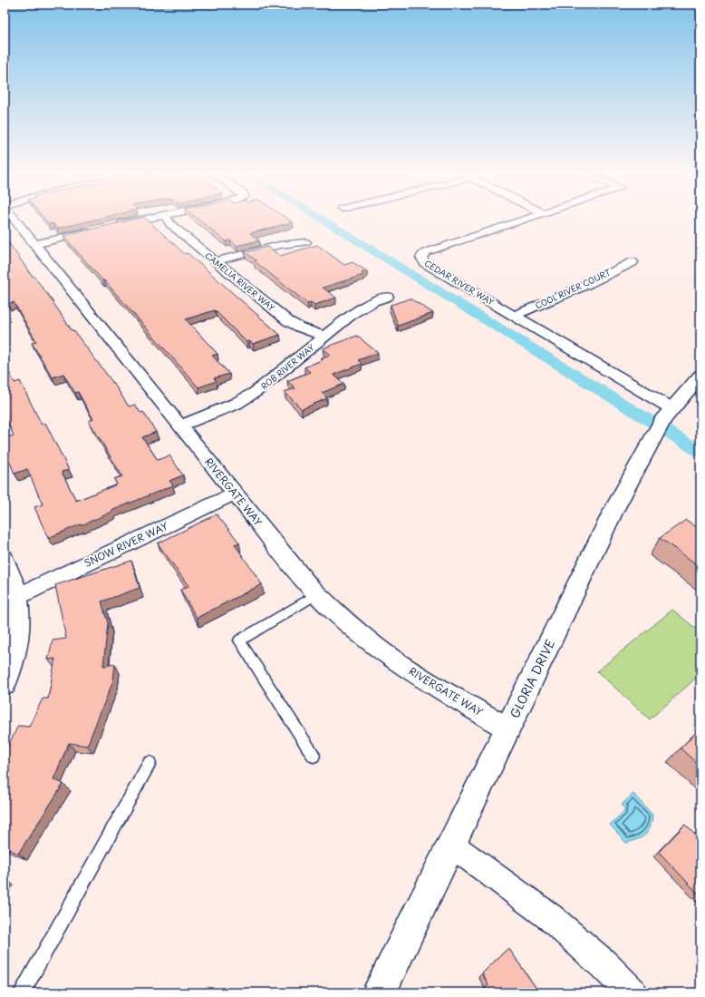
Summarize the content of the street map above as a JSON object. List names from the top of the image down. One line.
{"streets":{"street":["CAMELIA RIVER WAY","CEDAR RIVER WAY","COOL RIVER COURT","ROB RIVER WAY","RIVERGATE WAY","SNOW RIVER WAY","GLORIA DRIVE"]},"crossings":[["CAMELIA RIVER WAY","ROB RIVER WAY"],["CEDAR RIVER WAY","COOL RIVER COURT"],["CEDAR RIVER WAY","GLORIA DRIVE"],["ROB RIVER WAY","RIVERGATE WAY"],["RIVERGATE WAY","SNOW RIVER WAY"],["RIVERGATE WAY","GLORIA DRIVE"]]}
